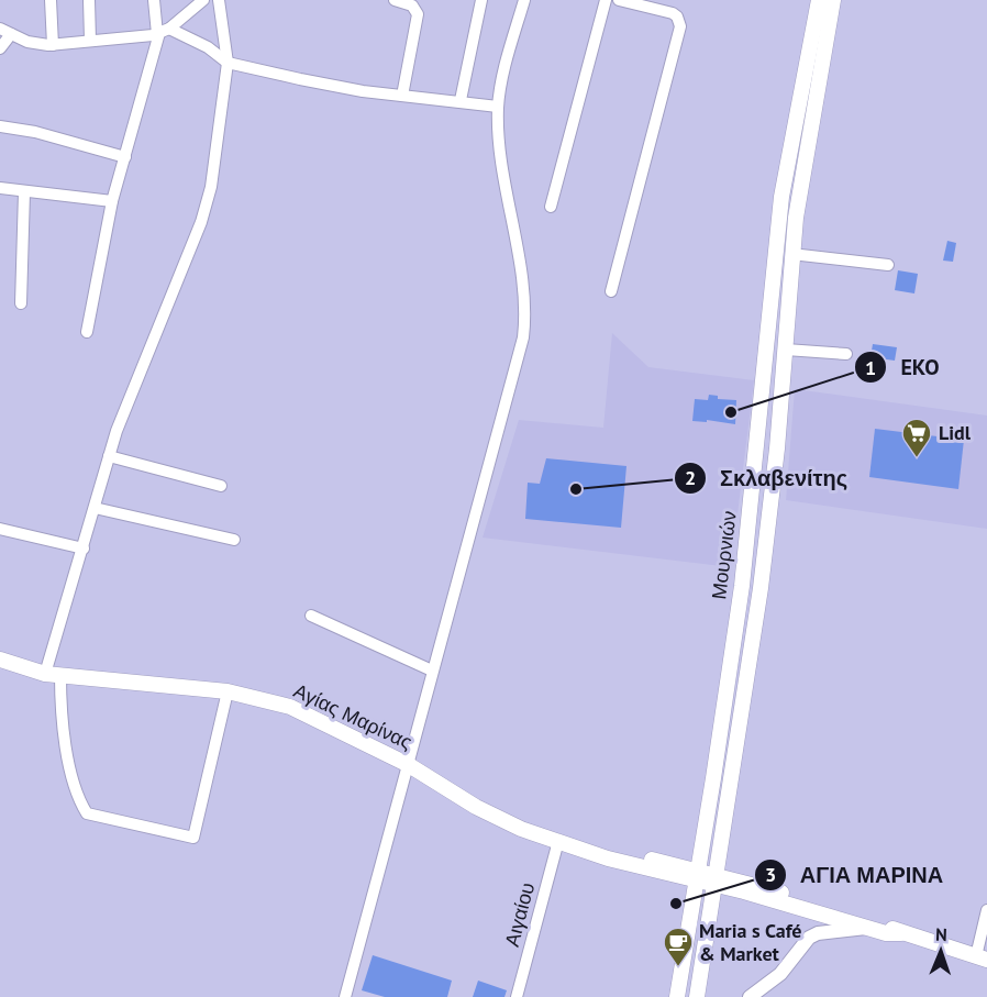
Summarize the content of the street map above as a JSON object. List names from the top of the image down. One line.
{"streets":{"main road":["Μουρνιών","Αγίας Μαρίνας"],"street":["Αιγαίου"]},"crossings":[["Μουρνιών","Αγίας Μαρίνας"],["Αγίας Μαρίνας","Αιγαίου"]],"places":{"other":["EKO","Σκλαβενίτης","ΑΓΙΑ ΜΑΡΙΝΑ"],"supermarket":["Lidl"],"cafe":["Maria s Café & Market"]},"north":"top"}
